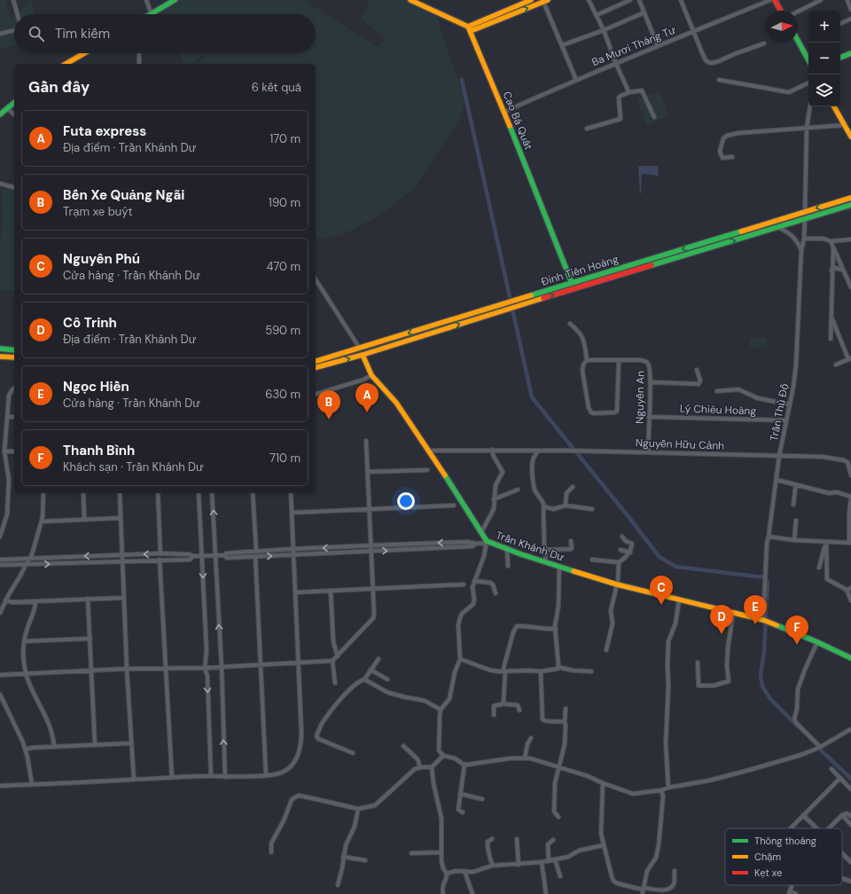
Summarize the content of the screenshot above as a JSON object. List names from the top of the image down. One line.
{"streets":{"main road":["Cao Bá Quát","Đinh Tiên Hoàng","Trần Khánh Dư"],"street":["Ba Mươi Tháng Tư","Nguyễn An","Lý Chiêu Hoàng","Trần Thủ Độ","Nguyễn Hữu Cảnh"]},"crossings":[["Ba Mươi Tháng Tư","Cao Bá Quát"],["Cao Bá Quát","Đinh Tiên Hoàng"],["Đinh Tiên Hoàng","Trần Thủ Độ"],["Đinh Tiên Hoàng","Trần Khánh Dư"],["Nguyễn An","Lý Chiêu Hoàng"],["Nguyễn An","Nguyễn Hữu Cảnh"],["Lý Chiêu Hoàng","Trần Thủ Độ"],["Trần Thủ Độ","Nguyễn Hữu Cảnh"],["Trần Thủ Độ","Trần Khánh Dư"]],"legend":["Thông thoáng","Chậm","Kẹt xe"],"north":"right","page":{"map_buttons":["+","−"],"search":"Tìm kiếm","heading":["Gần đây","6 kết quả"],"list":[{"mark":"A","name":"Futa express","note":"Địa điểm · Trần Khánh Dư","value":"170 m"},{"mark":"B","name":"Bến Xe Quảng Ngãi","note":"Trạm xe buýt","value":"190 m"},{"mark":"C","name":"Nguyên Phú","note":"Cửa hàng · Trần Khánh Dư","value":"470 m"},{"mark":"D","name":"Cô Trinh","note":"Địa điểm · Trần Khánh Dư","value":"590 m"},{"mark":"E","name":"Ngọc Hiền","note":"Cửa hàng · Trần Khánh Dư","value":"630 m"},{"mark":"F","name":"Thanh Bình","note":"Khách sạn · Trần Khánh Dư","value":"710 m"}],"pins":["A","B","C","E","D","F"]}}
